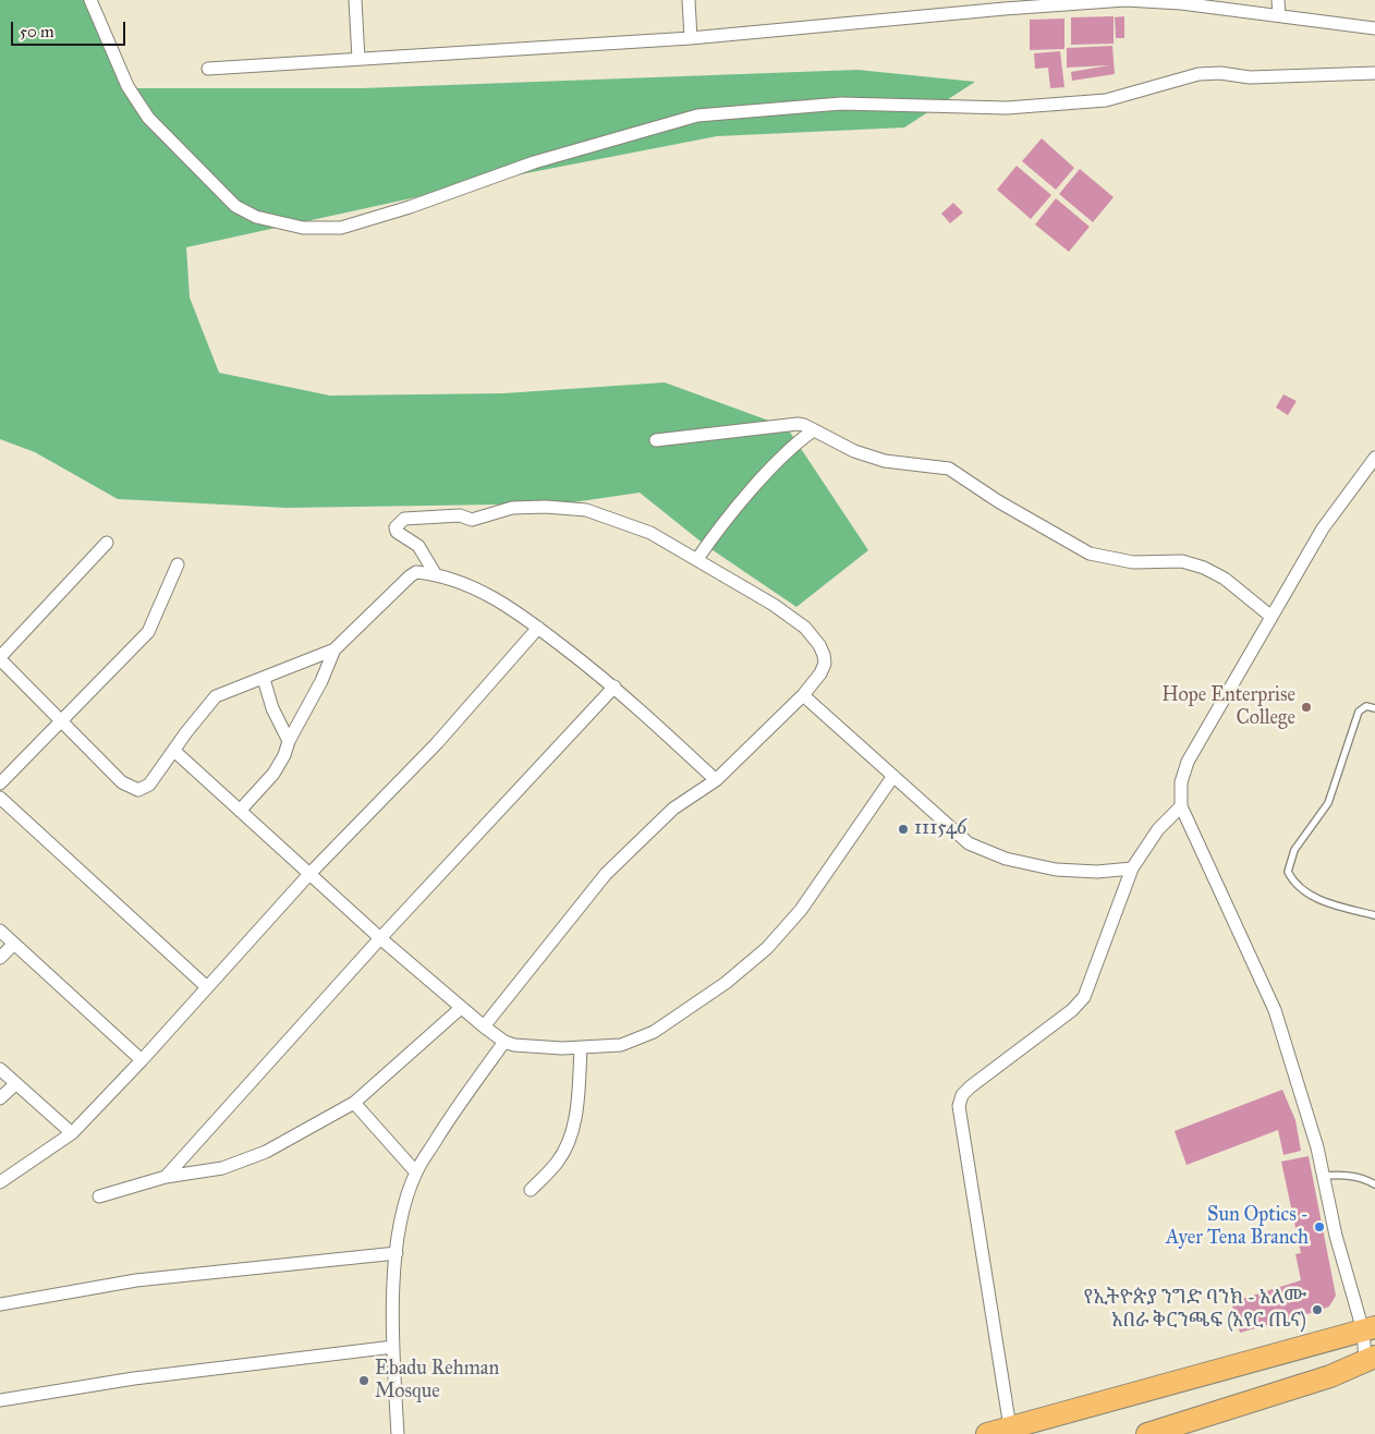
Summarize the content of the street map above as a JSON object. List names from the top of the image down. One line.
{"places":["Hope Enterprise College","111546","Sun Optics - Ayer Tena Branch","የኢትዮጵያ ንግድ ባንክ - አለሙ አበራ ቅርንጫፍ (አየር ጤና)","Ebadu Rehman Mosque"],"scale_bar":"50 m"}
